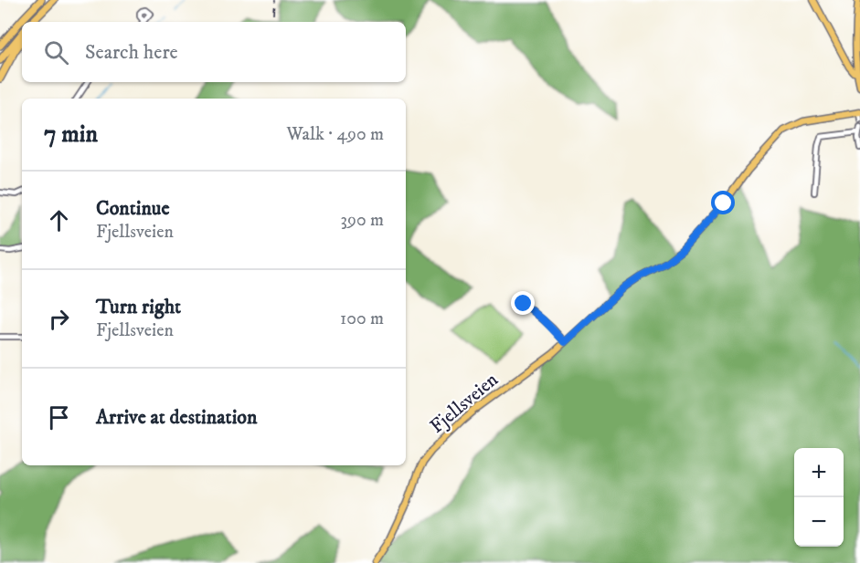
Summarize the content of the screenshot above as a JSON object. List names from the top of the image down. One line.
{"streets":{"main road":["Fjellsveien"]},"page":{"search":"Search here","heading":["7 min","Walk · 490 m"],"list":[["Continue","Fjellsveien","390 m"],["Turn right","Fjellsveien","100 m"],"Arrive at destination"],"map_buttons":["+","−"]}}
